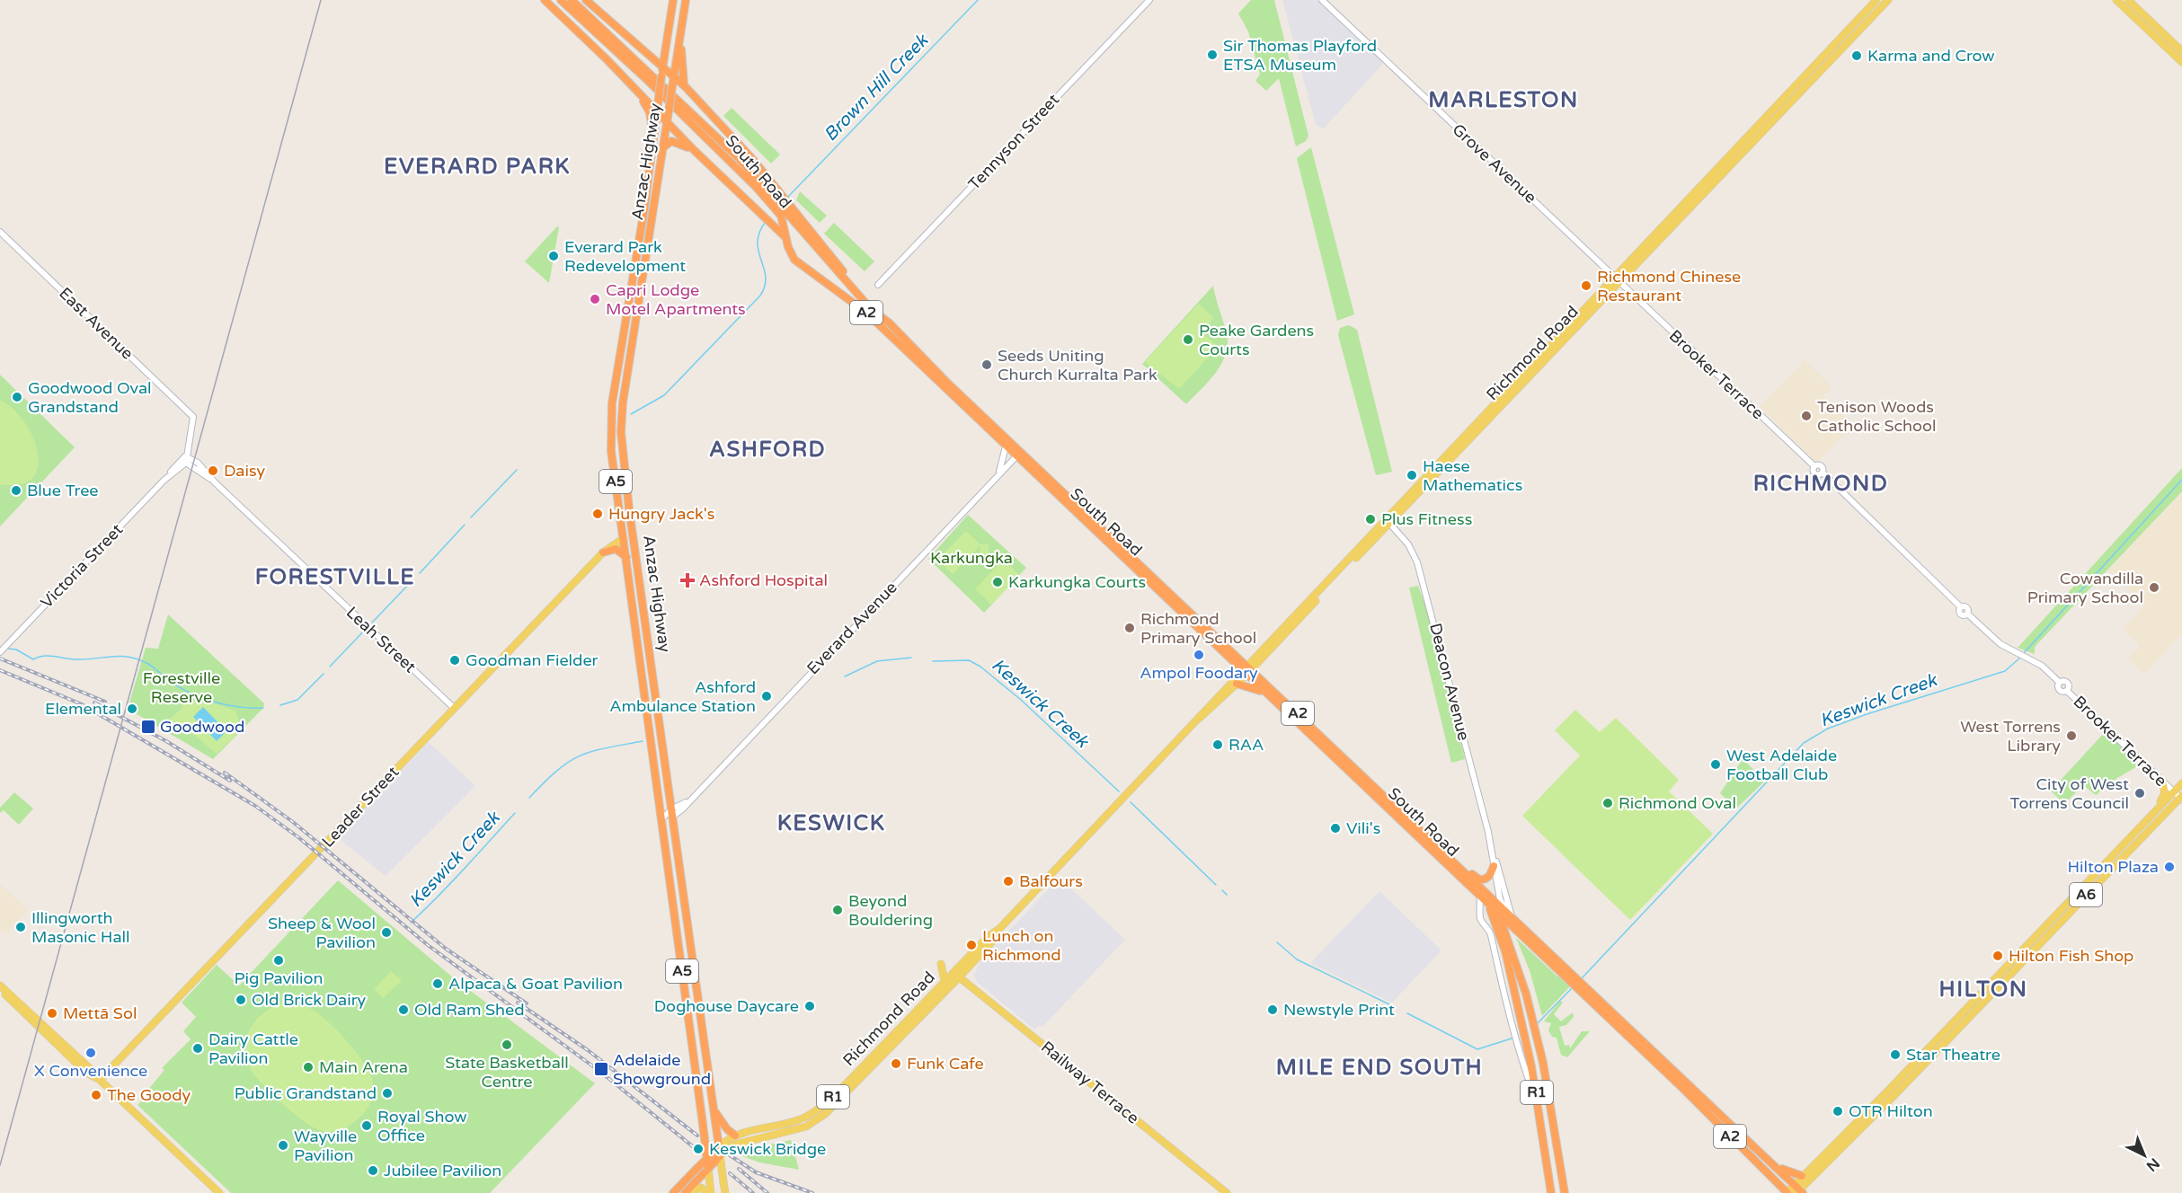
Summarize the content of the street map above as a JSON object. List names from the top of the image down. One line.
{"streets":{"highway":["Anzac Highway","South Road","A2","A5","R1"],"main road":["Richmond Road","Leader Street","A6","Railway Terrace"],"street":["Tennyson Street","Grove Avenue","East Avenue","Brooker Terrace","Victoria Street","Everard Avenue","Leah Street","Deacon Avenue"]},"crossings":[["Anzac Highway","Richmond Road"],["Anzac Highway","Everard Avenue"],["Anzac Highway","Leader Street"],["Anzac Highway","R1"],["Grove Avenue","Richmond Road"],["Grove Avenue","Brooker Terrace"],["South Road","Richmond Road"],["South Road","Everard Avenue"],["South Road","Deacon Avenue"],["South Road","A6"],["South Road","R1"],["East Avenue","Victoria Street"],["East Avenue","Leah Street"],["Richmond Road","Brooker Terrace"],["Richmond Road","Deacon Avenue"],["Richmond Road","Railway Terrace"],["Richmond Road","R1"],["Brooker Terrace","A6"],["Victoria Street","Leah Street"],["Leah Street","Leader Street"],["Deacon Avenue","R1"]],"districts":["MARLESTON","EVERARD PARK","ASHFORD","RICHMOND","FORESTVILLE","KESWICK","HILTON","MILE END SOUTH"],"water":["Brown Hill Creek","Keswick Creek"],"parks":["Karkungka","Forestville Reserve"],"places":{"other":["Sir Thomas Playford ETSA Museum","Karma and Crow","Everard Park Redevelopment","Richmond Chinese Restaurant","Capri Lodge Motel Apartments","Peake Gardens Courts","Seeds Uniting Church Kurralta Park","Goodwood Oval Grandstand","Tenison Woods Catholic School","Daisy","Haese Mathematics","Blue Tree","Hungry Jack's","Plus Fitness","Karkungka Courts","Cowandilla Primary School","Richmond Primary School","Ampol Foodary","Goodman Fielder","Ashford Ambulance Station","Elemental","West Torrens Library","RAA","West Adelaide Football Club","City of West Torrens Council","Richmond Oval","Vili's","Hilton Plaza","Balfours","Beyond Bouldering","Illingworth Masonic Hall","Sheep & Wool Pavilion","Lunch on Richmond","Hilton Fish Shop","Pig Pavilion","Alpaca & Goat Pavilion","Old Brick Dairy","Doghouse Daycare","Old Ram Shed","Newstyle Print","Mettā Sol","State Basketball Centre","Dairy Cattle Pavilion","X Convenience","Star Theatre","Funk Cafe","Main Arena","Public Grandstand","The Goody","OTR Hilton","Royal Show Office","Wayville Pavilion","Keswick Bridge","Jubilee Pavilion"],"health":["Ashford Hospital"],"transit":["Goodwood","Adelaide Showground"]},"north":"bottom right"}
